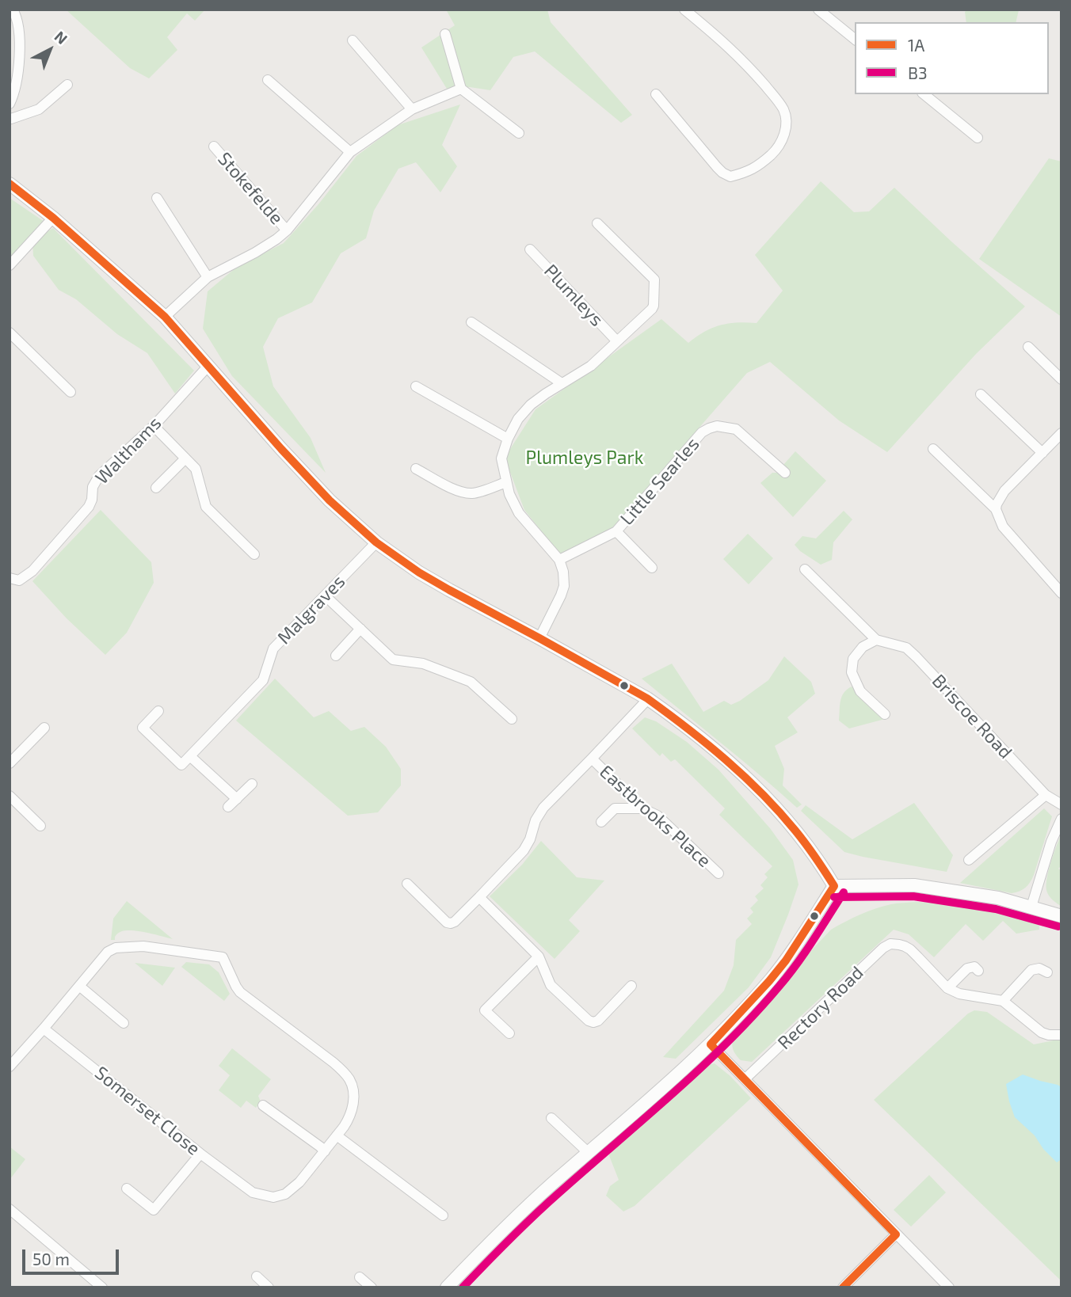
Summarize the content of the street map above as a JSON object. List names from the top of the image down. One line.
{"streets":{"street":["Stokefelde","Plumleys","Walthams","Little Searles","Malgraves","Briscoe Road","Eastbrooks Place","Rectory Road","Somerset Close"]},"crossings":[["Plumleys","Little Searles"]],"parks":["Plumleys Park"],"lines":["transit line 1A","transit line B3"],"legend":["1A","B3"],"scale_bar":"50 m","north":"top right"}
